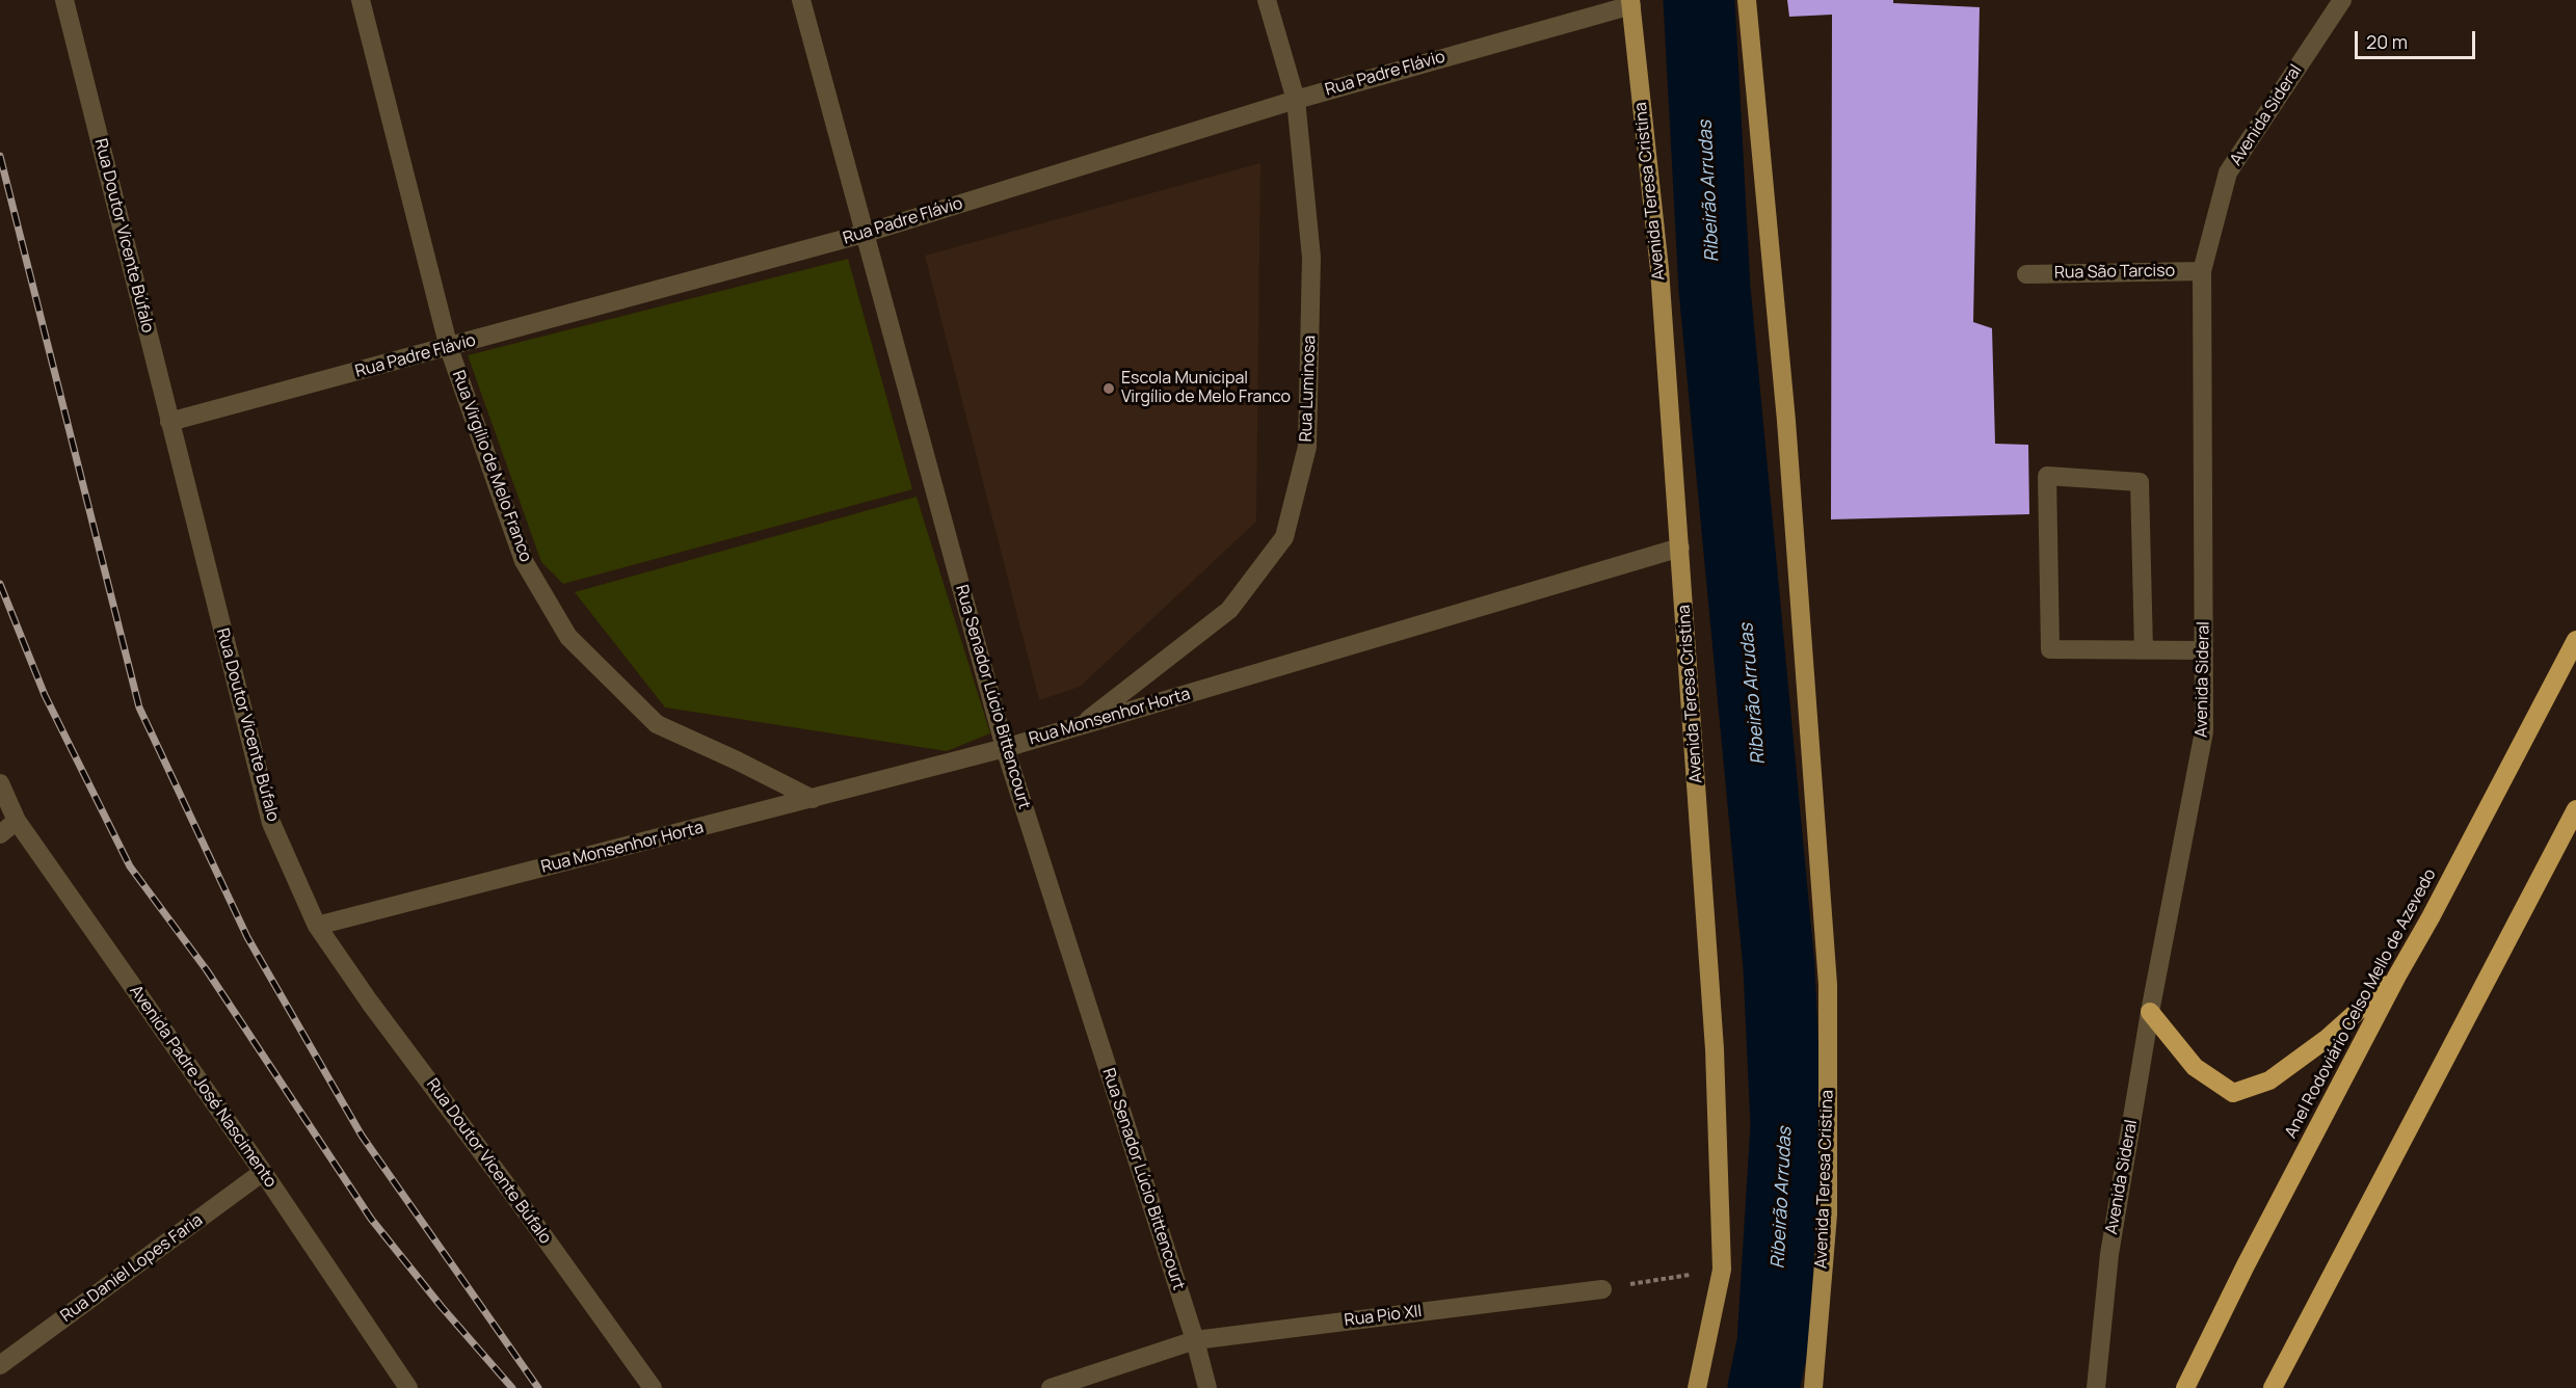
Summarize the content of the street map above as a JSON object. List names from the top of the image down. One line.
{"streets":{"highway":["Anel Rodoviário Celso Mello de Azevedo"],"main road":["Avenida Teresa Cristina"],"street":["Rua Padre Flávio","Avenida Sideral","Rua Doutor Vicente Búfalo","Rua São Tarciso","Rua Luminosa","Rua Virgílio de Melo Franco","Rua Senador Lúcio Bittencourt","Rua Monsenhor Horta","Avenida Padre José Nascimento","Rua Daniel Lopes Faria","Rua Pio XII"]},"crossings":[["Rua Padre Flávio","Avenida Teresa Cristina"],["Rua Padre Flávio","Rua Doutor Vicente Búfalo"],["Rua Padre Flávio","Rua Luminosa"],["Rua Padre Flávio","Rua Virgílio de Melo Franco"],["Rua Padre Flávio","Rua Senador Lúcio Bittencourt"],["Avenida Sideral","Rua São Tarciso"],["Avenida Teresa Cristina","Rua Monsenhor Horta"],["Rua Doutor Vicente Búfalo","Rua Monsenhor Horta"],["Rua Luminosa","Rua Monsenhor Horta"],["Rua Virgílio de Melo Franco","Rua Monsenhor Horta"],["Rua Senador Lúcio Bittencourt","Rua Monsenhor Horta"],["Rua Senador Lúcio Bittencourt","Rua Pio XII"],["Avenida Padre José Nascimento","Rua Daniel Lopes Faria"]],"water":["Ribeirão Arrudas"],"places":["Escola Municipal Virgílio de Melo Franco"],"scale_bar":"20 m"}
